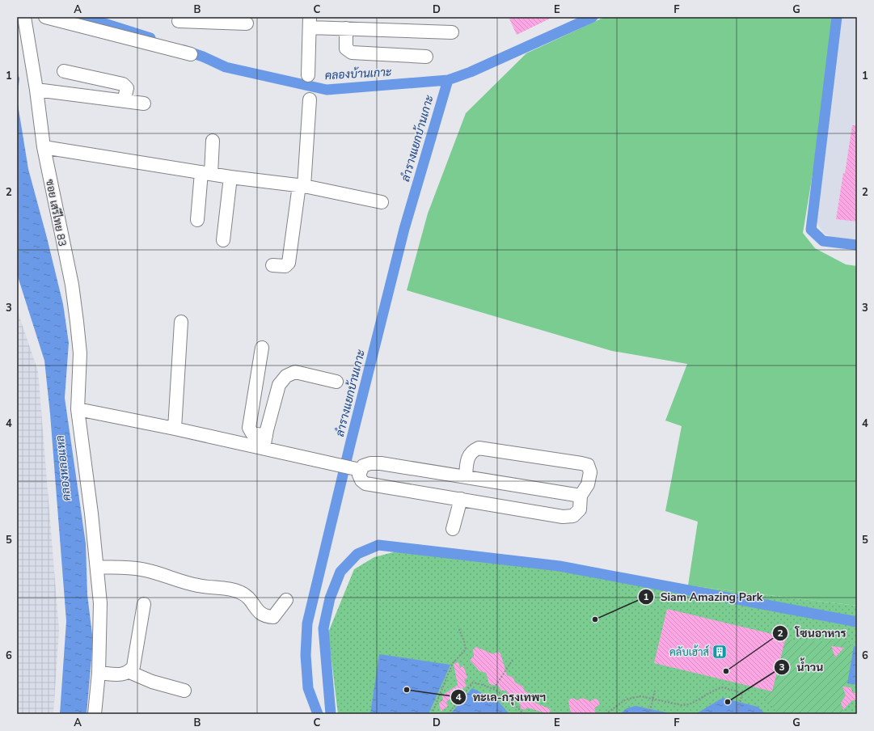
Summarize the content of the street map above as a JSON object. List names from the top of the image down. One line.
{"streets":{"street":["ซอย เสรีไทย 83"]},"water":["คลองบ้านเกาะ","ลำรางแยกบ้านเกาะ","คลองหลอแหล"],"places":{"other":["Siam Amazing Park","โซนอาหาร","ทะเล-กรุงเทพฯ","น้ำวน"],"building":["คลับเฮ้าส์"]},"grid":{"columns":["A","B","C","D","E","F","G"],"rows":["1","2","3","4","5","6"]}}
